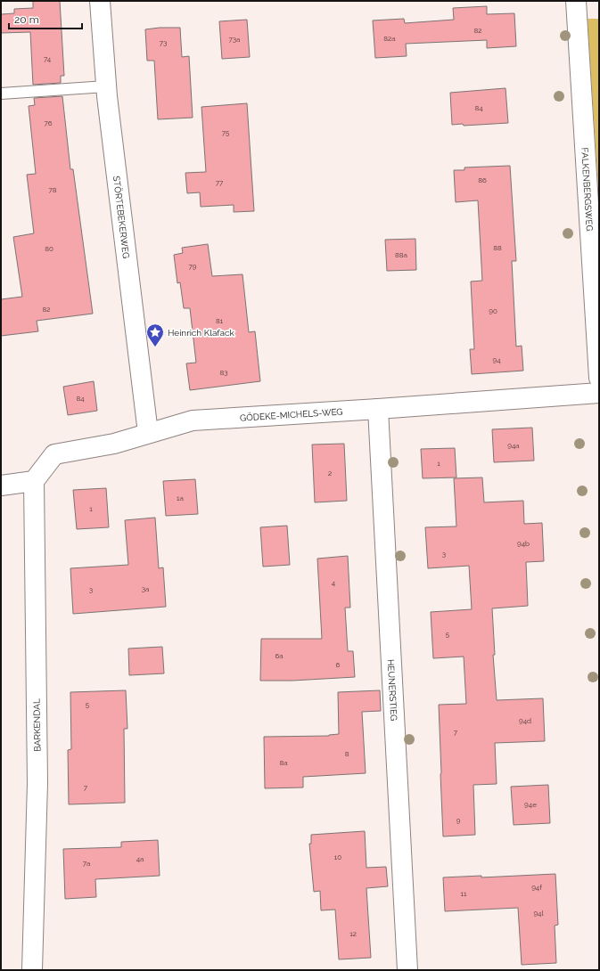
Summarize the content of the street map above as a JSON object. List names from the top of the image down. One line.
{"streets":{"street":["FALKENBERGSWEG","STÖRTEBEKERWEG","GÖDEKE-MICHELS-WEG","HEUNERSTIEG","BARKENDAL"]},"crossings":[["STÖRTEBEKERWEG","GÖDEKE-MICHELS-WEG"],["GÖDEKE-MICHELS-WEG","HEUNERSTIEG"],["GÖDEKE-MICHELS-WEG","BARKENDAL"]],"places":{"place":["Heinrich Klafack"]},"house_numbers":["82","82a","73a","73","74","84","76","75","86","77","78","88","80","88a","79","82","90","81","94","83","84","94a","1","2","1a","1","94b","3","4","3a","3","5","6a","6","5","94d","7","8","8a","7","94e","9","10","4a","7a","94f","11","94l","12"],"scale_bar":"20 m"}
